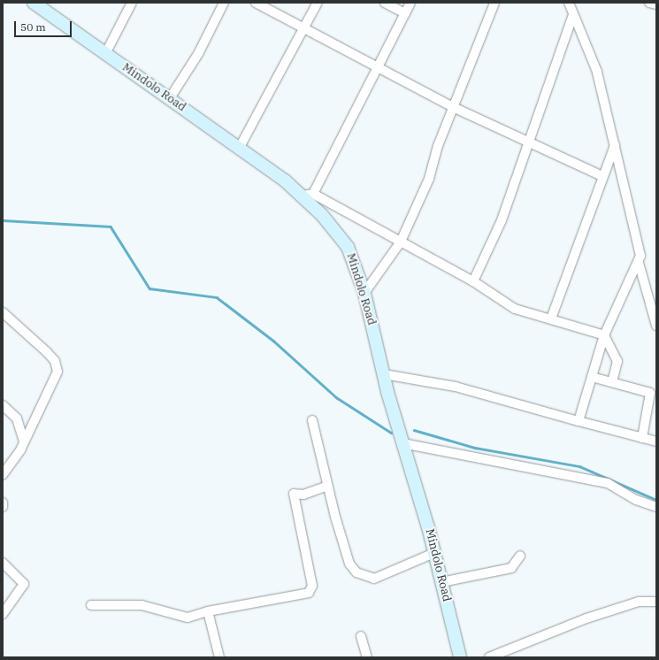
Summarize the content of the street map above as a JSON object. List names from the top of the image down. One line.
{"streets":{"street":["Mindolo Road"]},"scale_bar":"50 m"}
